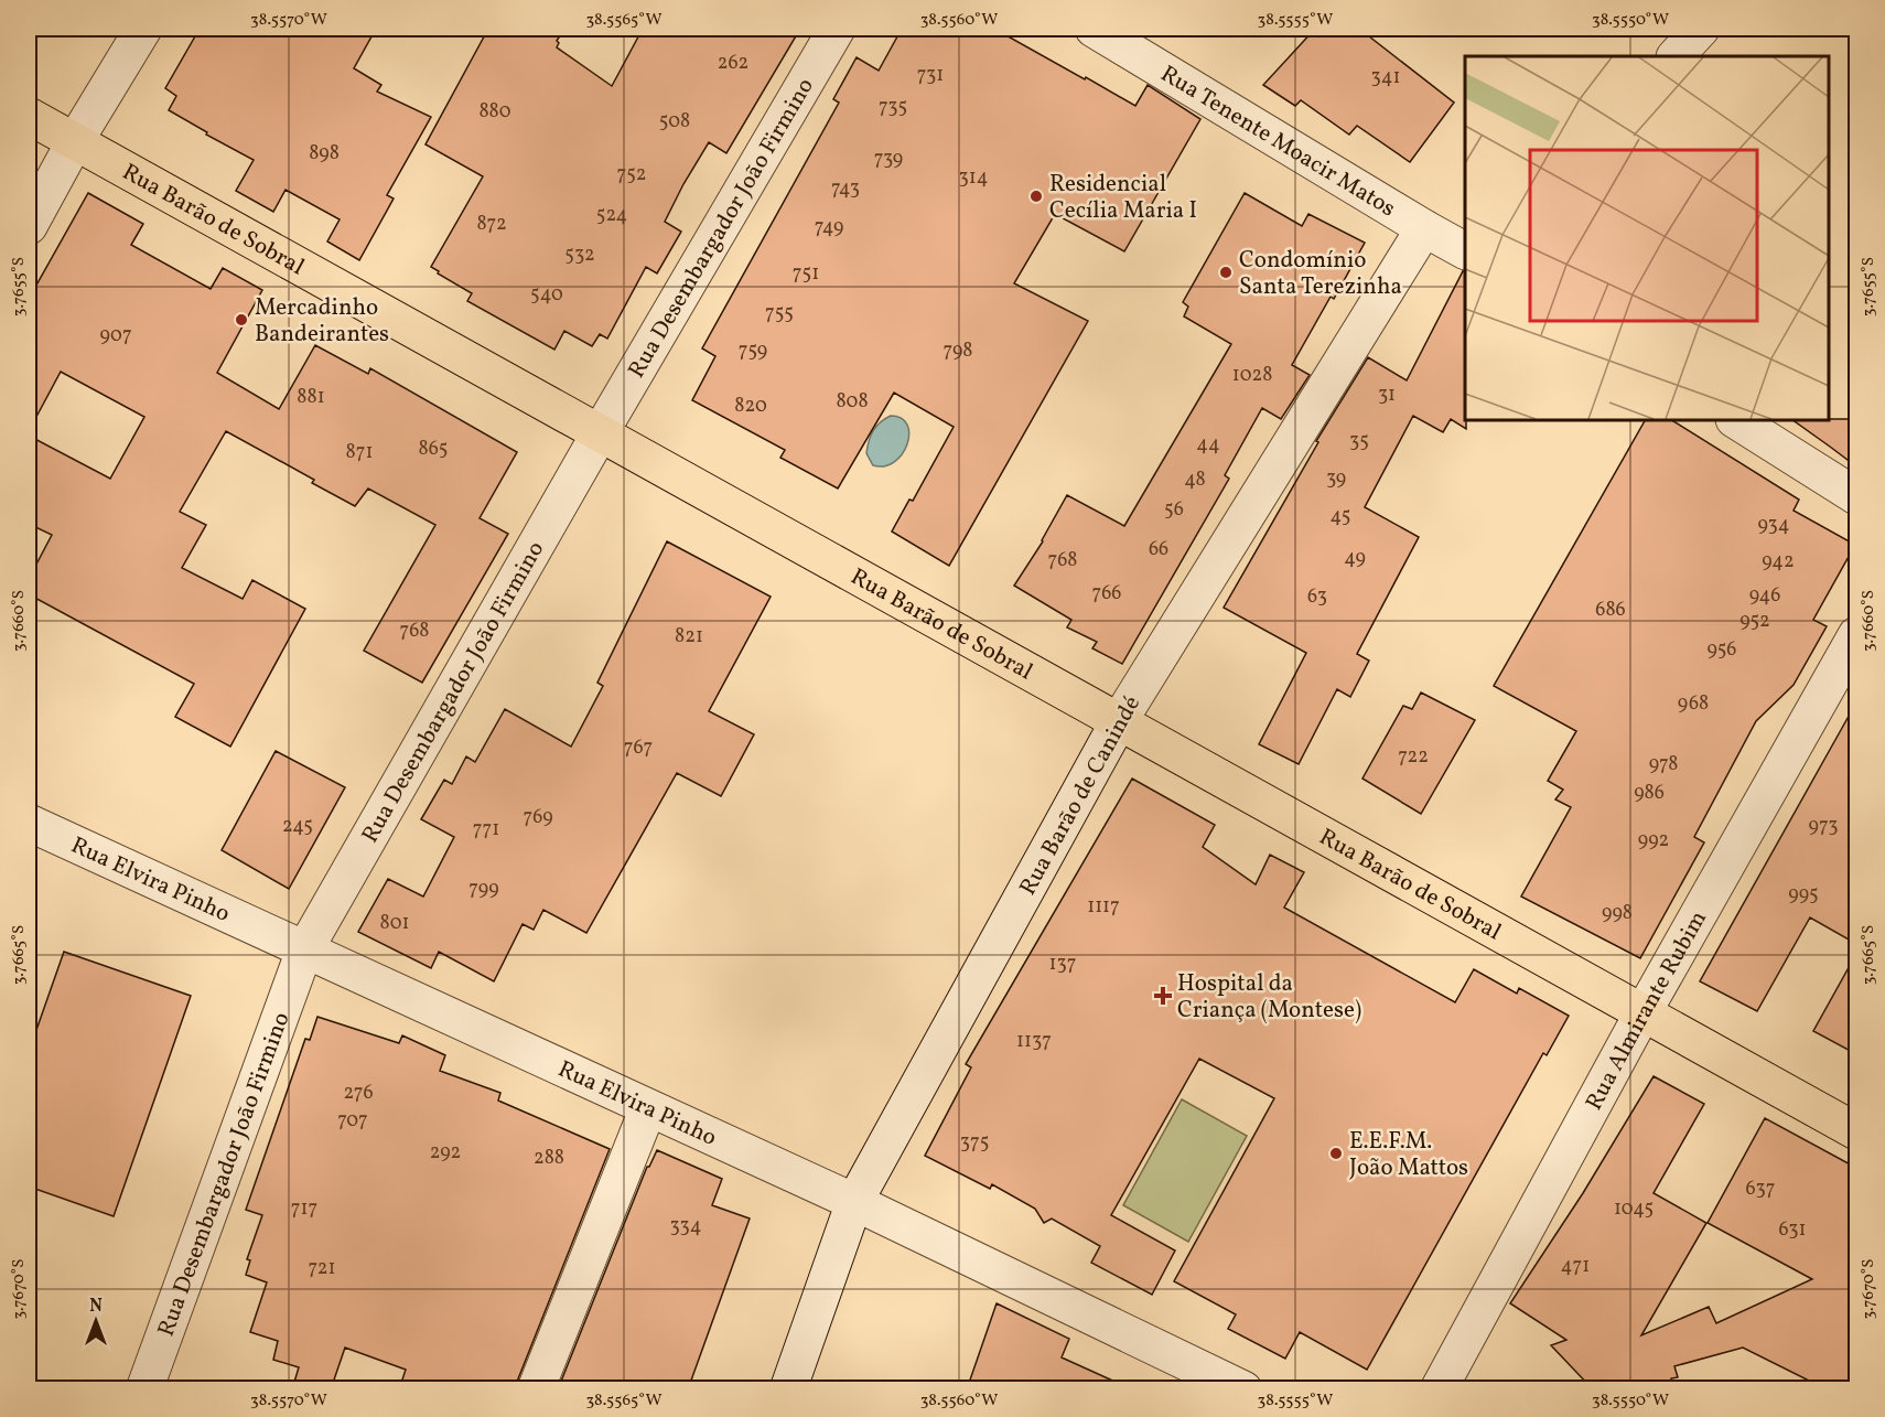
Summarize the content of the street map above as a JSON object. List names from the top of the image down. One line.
{"streets":{"main road":["Rua Barão de Sobral"],"street":["Rua Tenente Moacir Matos","Rua Desembargador João Firmino","Rua Barão de Canindé","Rua Elvira Pinho","Rua Almirante Rubim"]},"crossings":[["Rua Tenente Moacir Matos","Rua Barão de Canindé"],["Rua Barão de Sobral","Rua Desembargador João Firmino"],["Rua Barão de Sobral","Rua Barão de Canindé"],["Rua Barão de Sobral","Rua Almirante Rubim"],["Rua Desembargador João Firmino","Rua Elvira Pinho"],["Rua Barão de Canindé","Rua Elvira Pinho"]],"places":{"other":["Residencial Cecília Maria I","Condomínio Santa Terezinha","Mercadinho Bandeirantes","E.E.F.M. João Mattos"],"health":["Hospital da Criança (Montese)"]},"house_numbers":["262","731","341","735","880","508","898","739","752","314","743","524","872","749","532","751","540","755","907","759","798","1028","31","881","808","820","35","44","865","871","39","48","56","45","934","66","49","768","942","766","946","63","686","952","768","821","956","968","767","722","978","986","769","245","973","771","992","799","995","1117","998","801","137","1137","276","707","375","292","288","637","717","1045","334","631","471","721"],"north":"top","coordinates":["38.5570°W","38.5565°W","38.5560°W","38.5555°W","38.5550°W","3.7655°S","3.7660°S","3.7665°S","3.7670°S"]}
